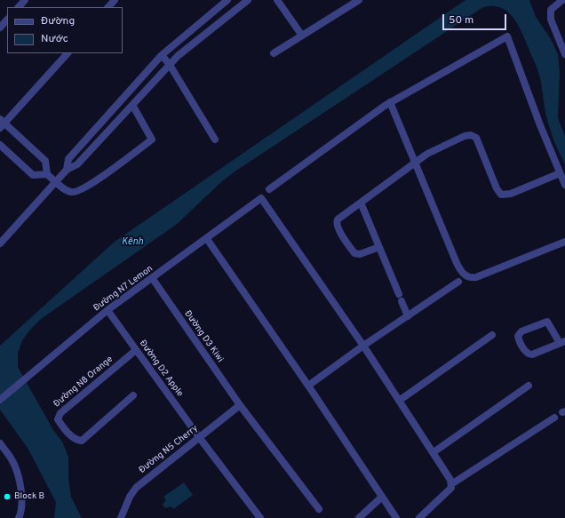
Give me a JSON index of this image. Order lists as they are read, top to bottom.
{
  "streets": {
    "street": [
      "Đường N7 Lemon",
      "Đường D3 Kiwi",
      "Đường D2 Apple",
      "Đường N8 Orange",
      "Đường N5 Cherry"
    ]
  },
  "crossings": [
    ["Đường N7 Lemon", "Đường D3 Kiwi"],
    ["Đường N7 Lemon", "Đường D2 Apple"],
    ["Đường D3 Kiwi", "Đường N5 Cherry"],
    ["Đường D2 Apple", "Đường N8 Orange"],
    ["Đường D2 Apple", "Đường N5 Cherry"]
  ],
  "water": ["Kênh"],
  "places": ["Block B"],
  "legend": ["Đường", "Nước"],
  "scale_bar": "50 m"
}
